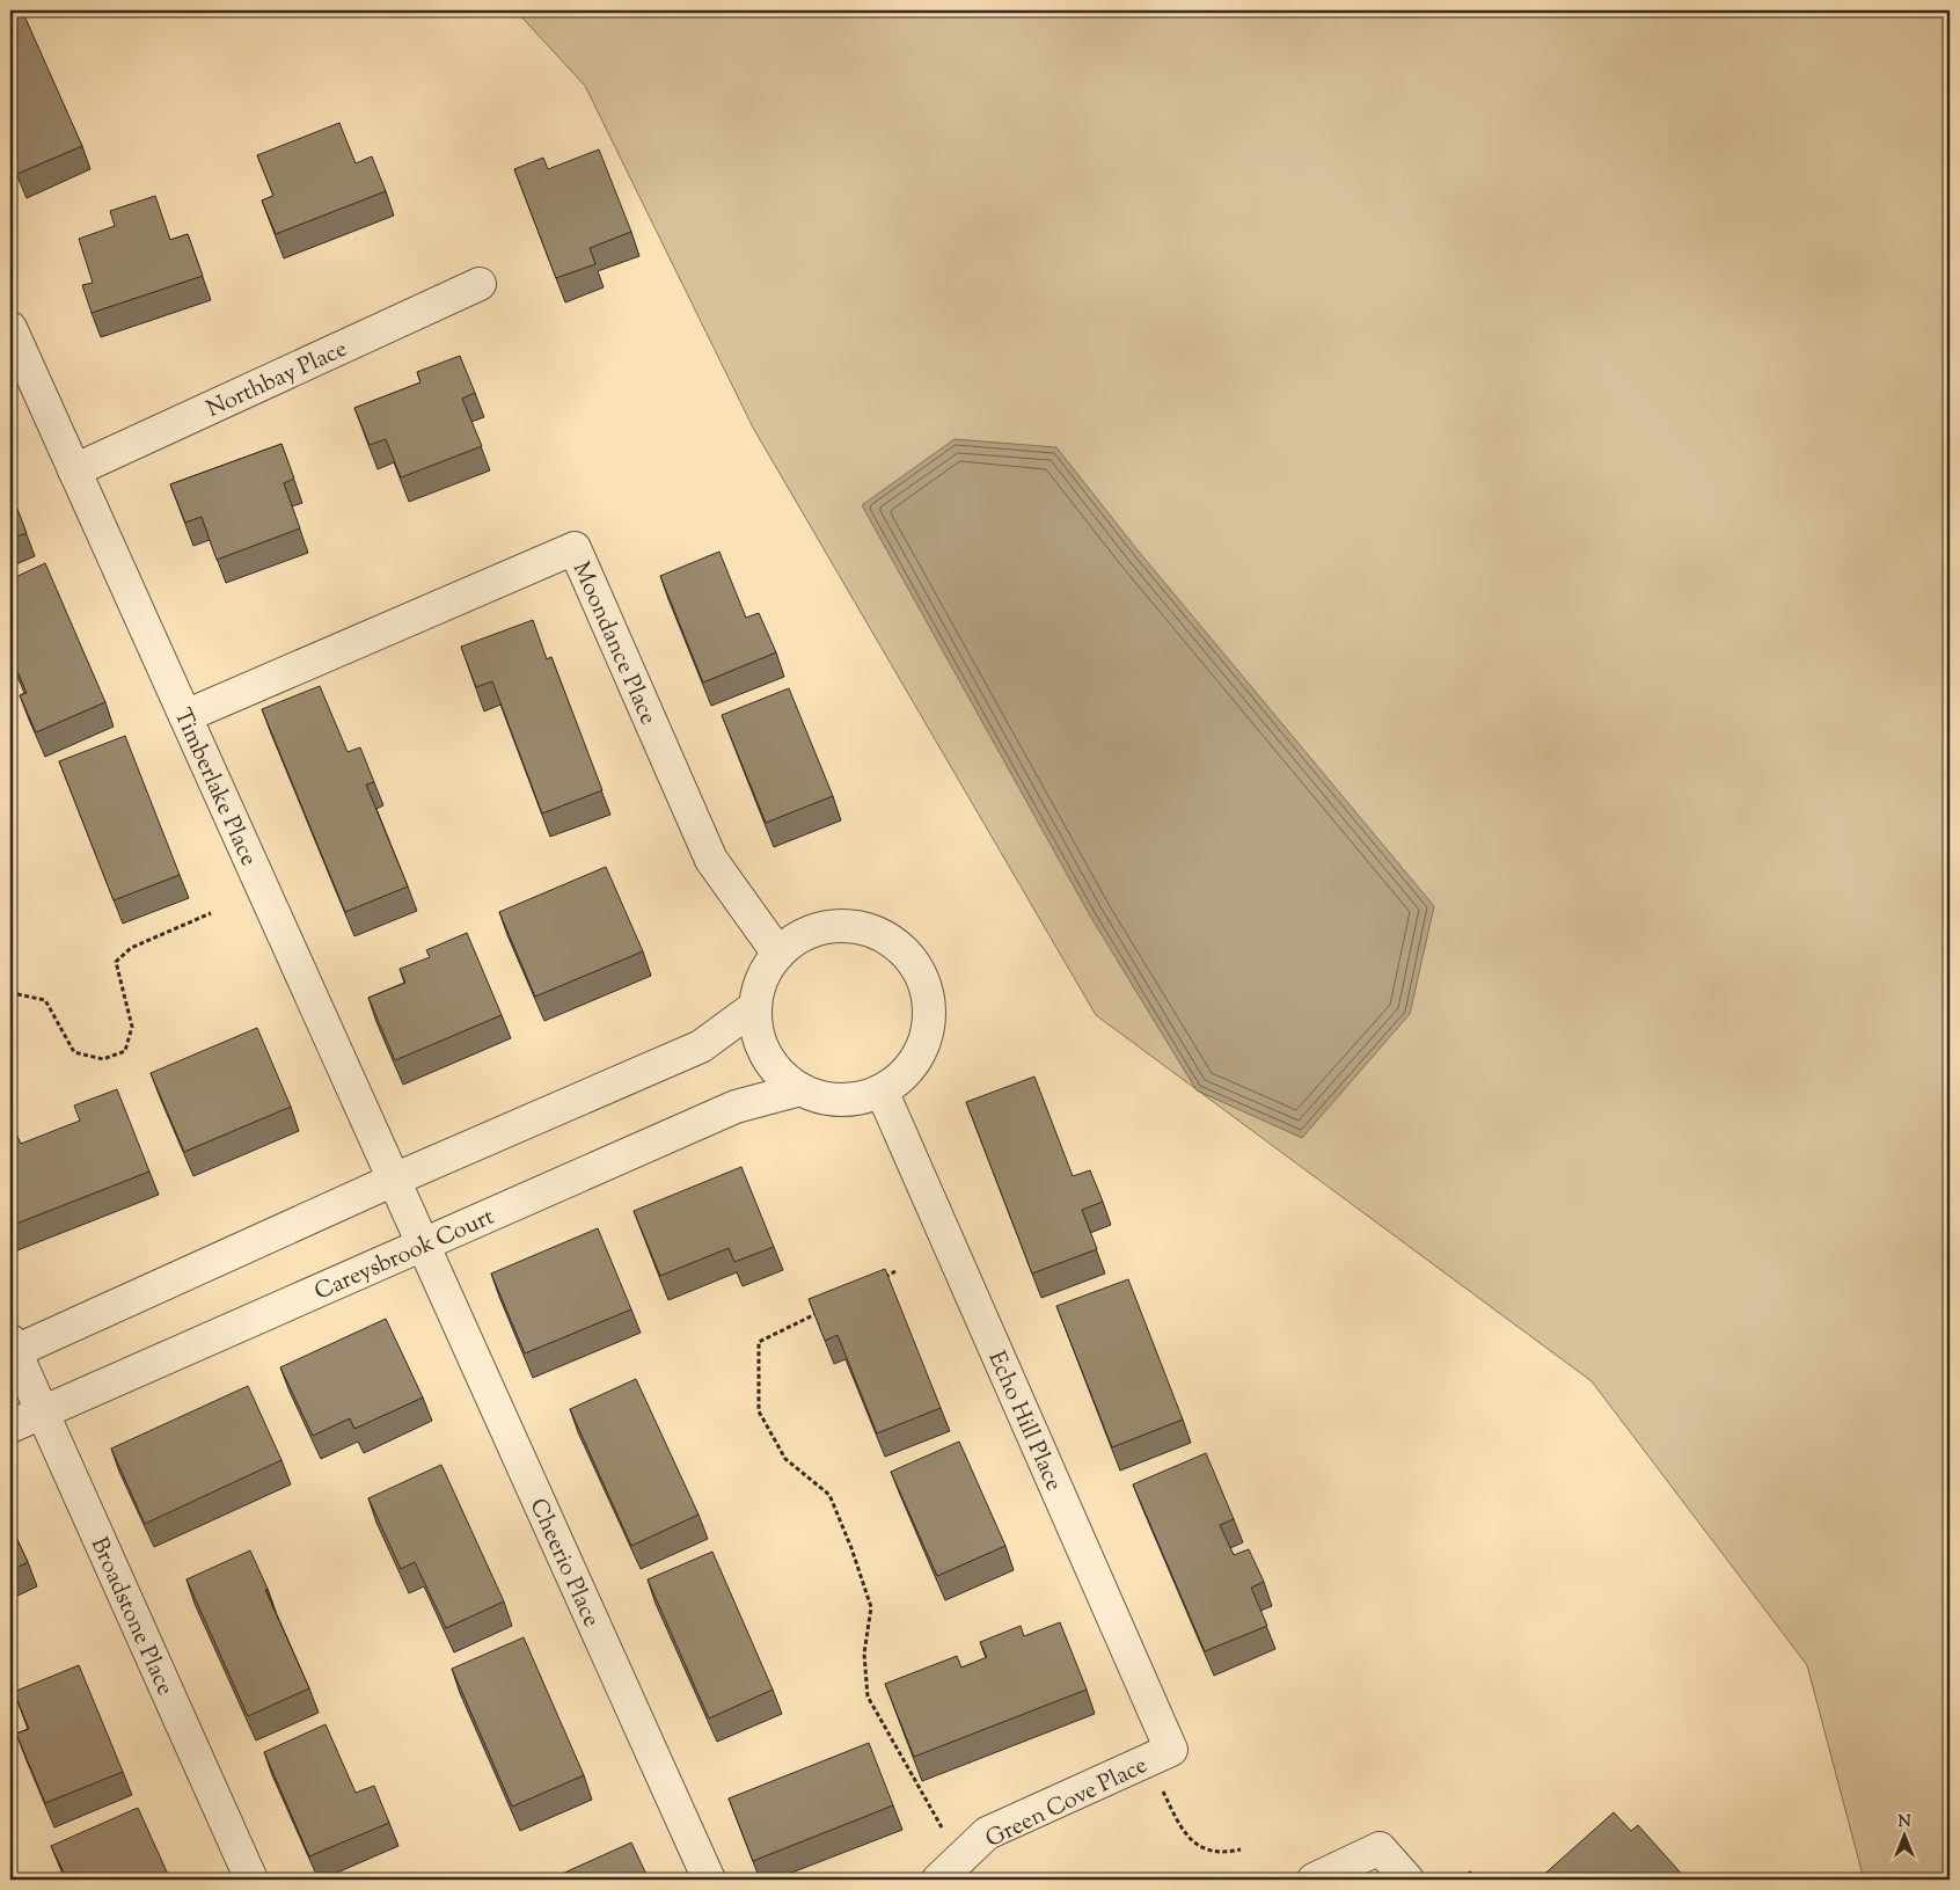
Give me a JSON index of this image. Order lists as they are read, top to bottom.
{
  "streets": {
    "street": [
      "Northbay Place",
      "Moondance Place",
      "Timberlake Place",
      "Careysbrook Court",
      "Echo Hill Place",
      "Cheerio Place",
      "Broadstone Place",
      "Green Cove Place"
    ]
  },
  "crossings": [
    ["Northbay Place", "Timberlake Place"],
    ["Moondance Place", "Timberlake Place"],
    ["Moondance Place", "Careysbrook Court"],
    ["Moondance Place", "Echo Hill Place"],
    ["Timberlake Place", "Careysbrook Court"],
    ["Timberlake Place", "Cheerio Place"],
    ["Careysbrook Court", "Echo Hill Place"],
    ["Careysbrook Court", "Cheerio Place"],
    ["Careysbrook Court", "Broadstone Place"],
    ["Echo Hill Place", "Green Cove Place"]
  ],
  "north": "top"
}
